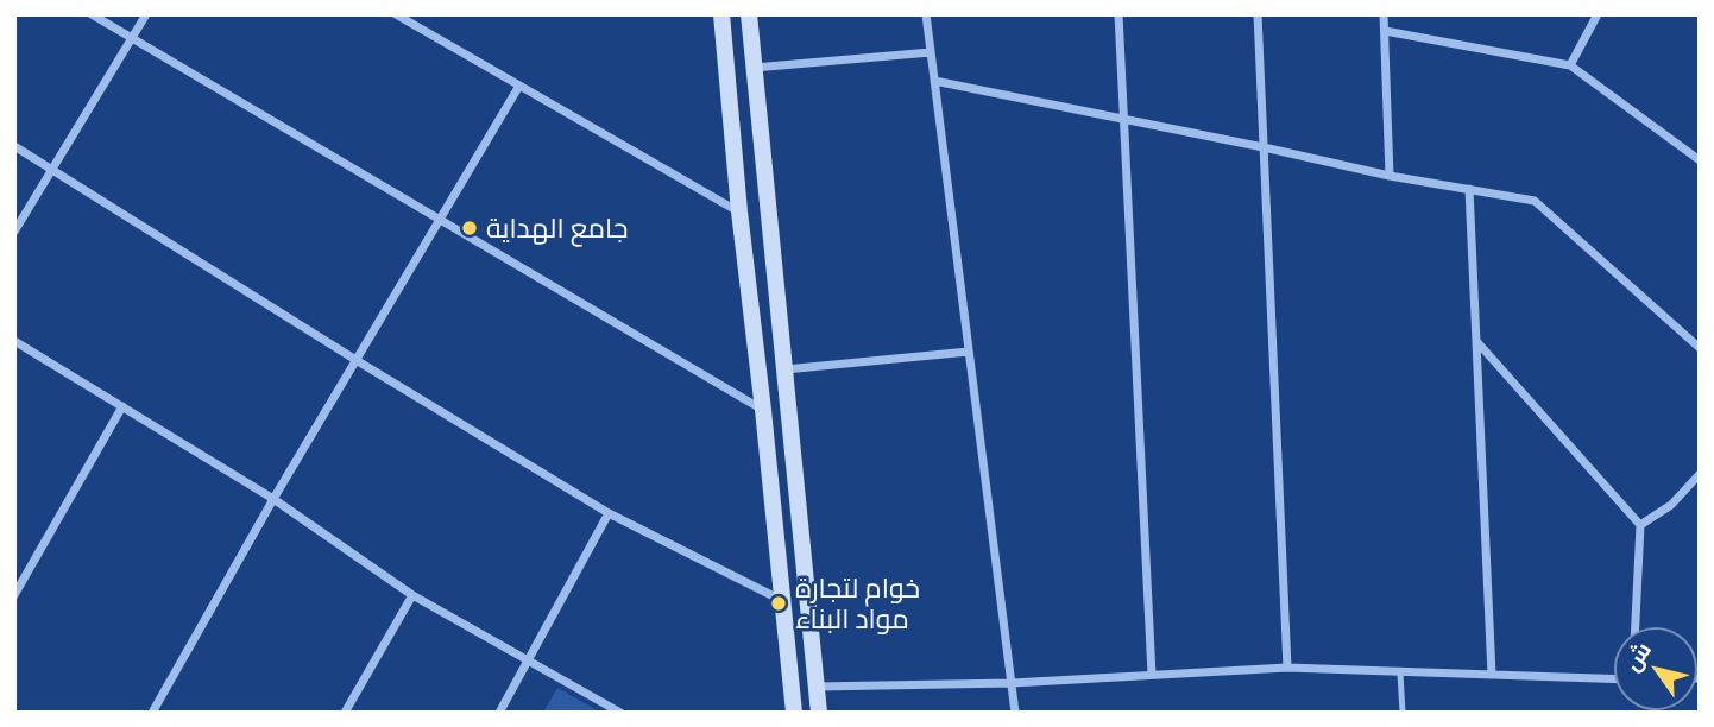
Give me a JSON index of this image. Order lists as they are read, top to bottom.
{
  "places": ["جامع الهداية", "خوام لتجارة مواد البناء"],
  "north": "top left"
}
